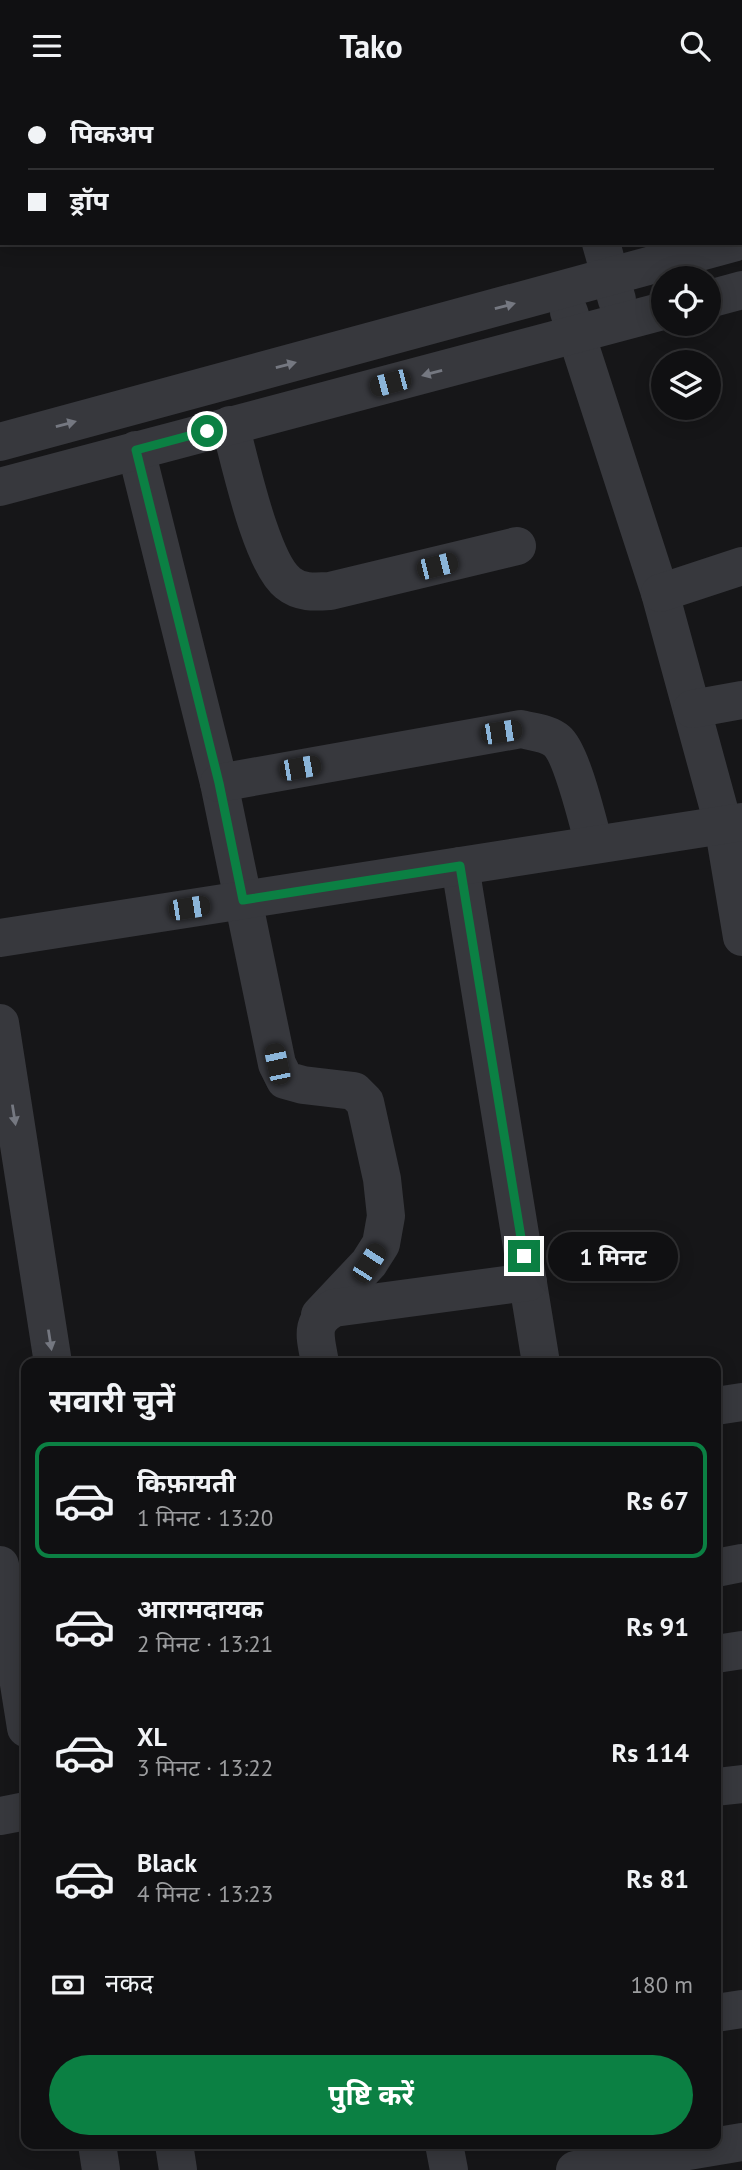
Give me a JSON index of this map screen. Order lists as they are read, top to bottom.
{
  "page": {
    "header": "Tako",
    "banner": ["पिकअप", "ड्रॉप"],
    "bubble": "1 मिनट",
    "heading": "सवारी चुनें",
    "list": [
      {
        "name": "किफ़ायती",
        "note": "1 मिनट · 13:20",
        "value": "Rs 67"
      },
      {
        "name": "आरामदायक",
        "note": "2 मिनट · 13:21",
        "value": "Rs 91"
      },
      {
        "name": "XL",
        "note": "3 मिनट · 13:22",
        "value": "Rs 114"
      },
      {
        "name": "Black",
        "note": "4 मिनट · 13:23",
        "value": "Rs 81"
      }
    ],
    "pay": ["नकद", "180 m"],
    "buttons": "पुष्टि करें"
  }
}
